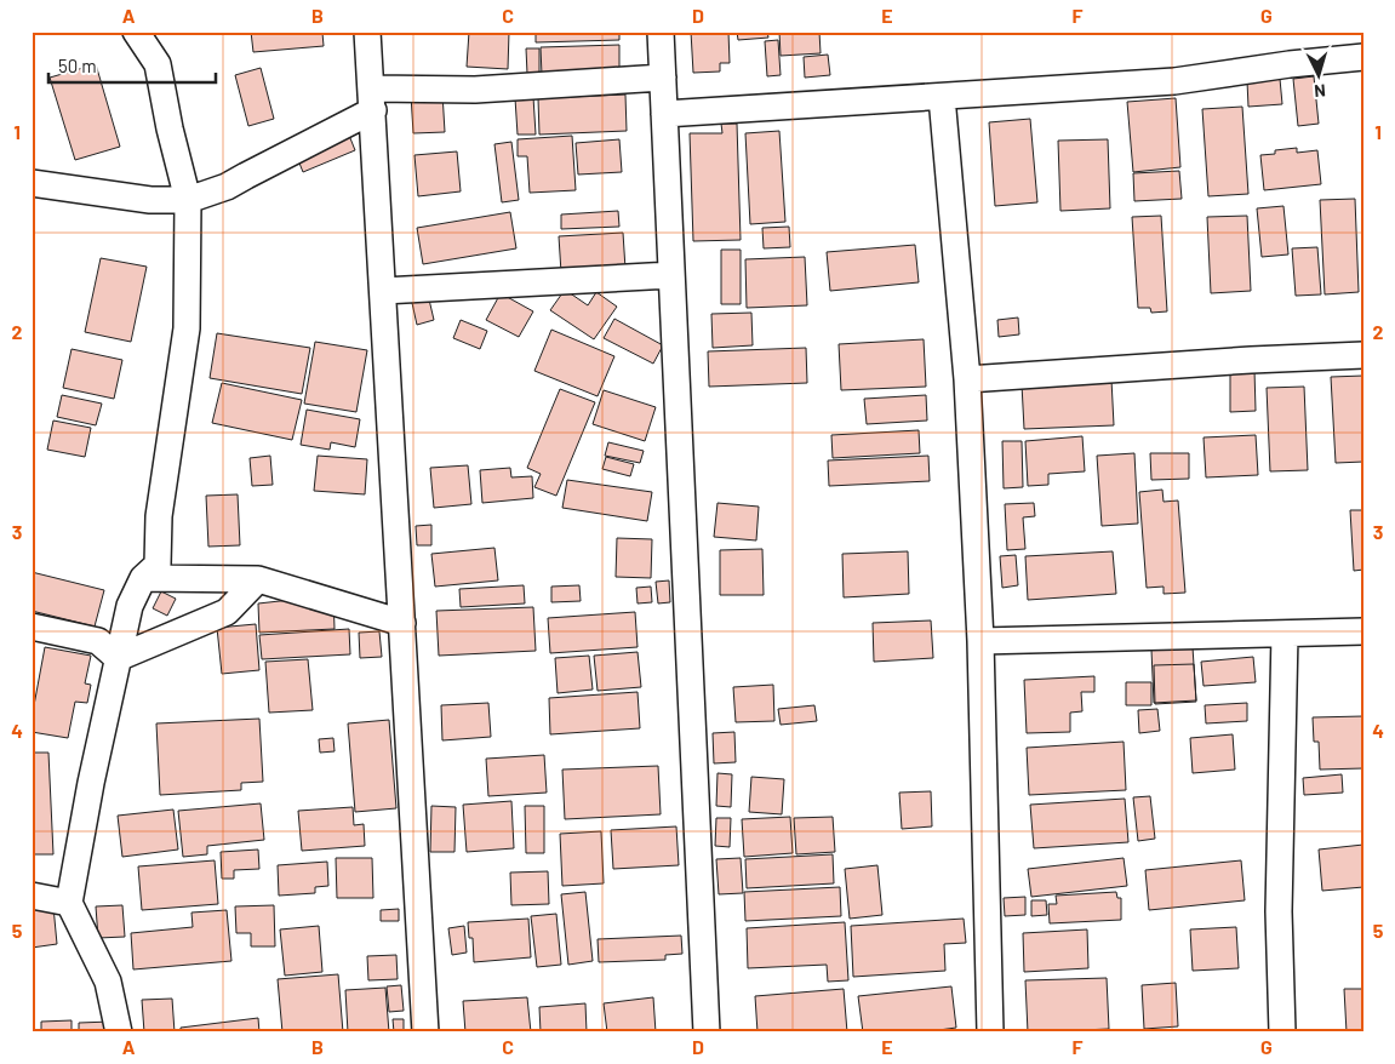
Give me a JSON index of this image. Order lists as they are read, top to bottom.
{
  "scale_bar": "50 m",
  "north": "bottom",
  "grid": {
    "columns": [
      "A",
      "B",
      "C",
      "D",
      "E",
      "F",
      "G"
    ],
    "rows": [
      "1",
      "2",
      "3",
      "4",
      "5"
    ]
  }
}
